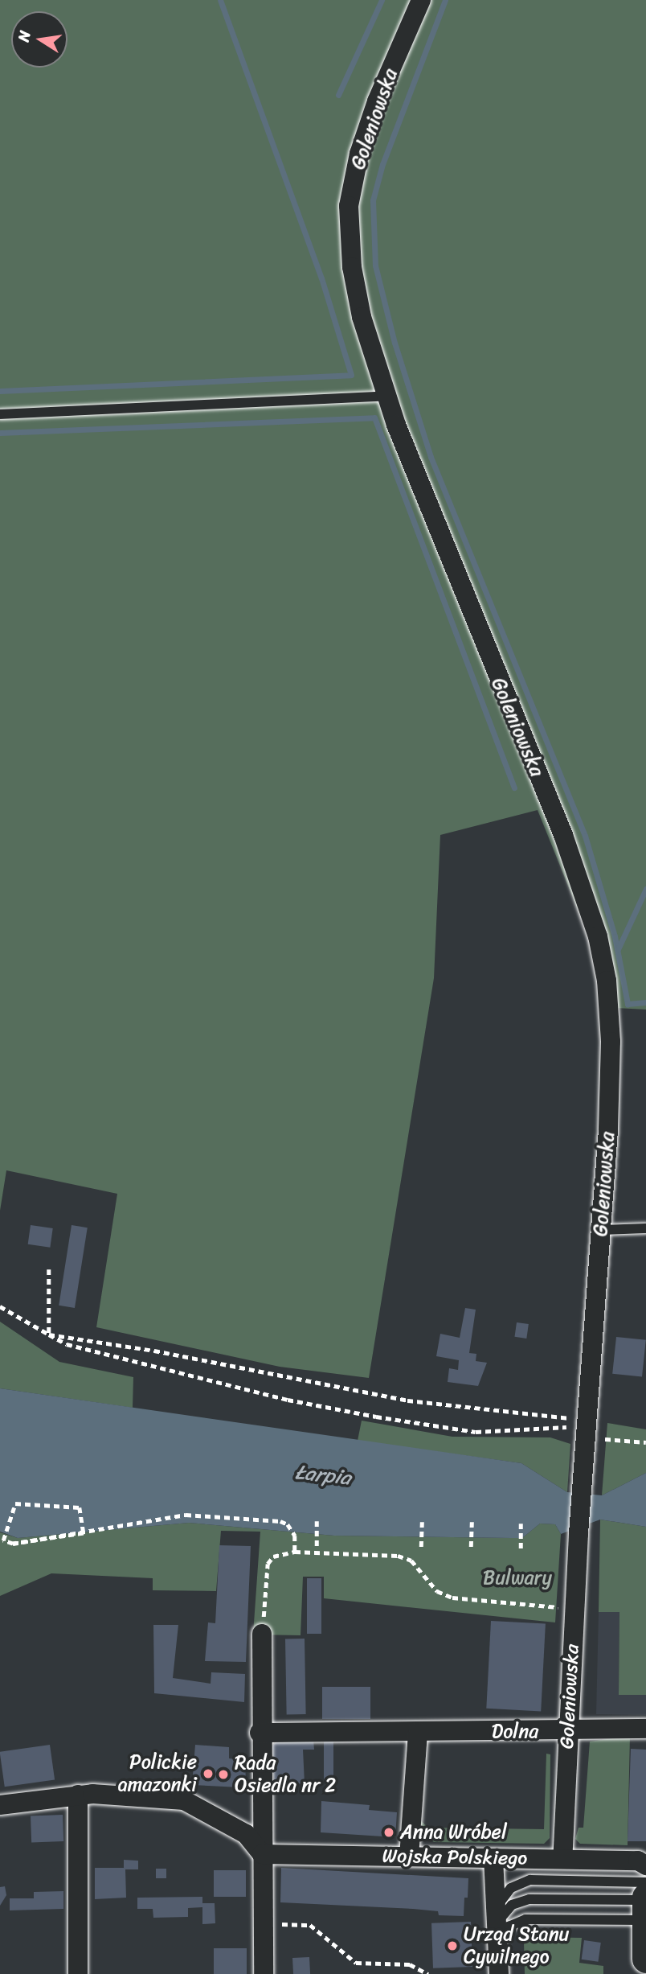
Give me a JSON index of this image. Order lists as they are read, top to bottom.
{
  "streets": {
    "street": ["Goleniowska", "Dolna", "Wojska Polskiego"]
  },
  "crossings": [
    ["Goleniowska", "Dolna"],
    ["Goleniowska", "Wojska Polskiego"]
  ],
  "water": ["Łarpia"],
  "parks": ["Bulwary"],
  "places": [
    "Polickie amazonki",
    "Rada Osiedla nr 2",
    "Anna Wróbel",
    "Urząd Stanu Cywilnego"
  ],
  "north": "left"
}
